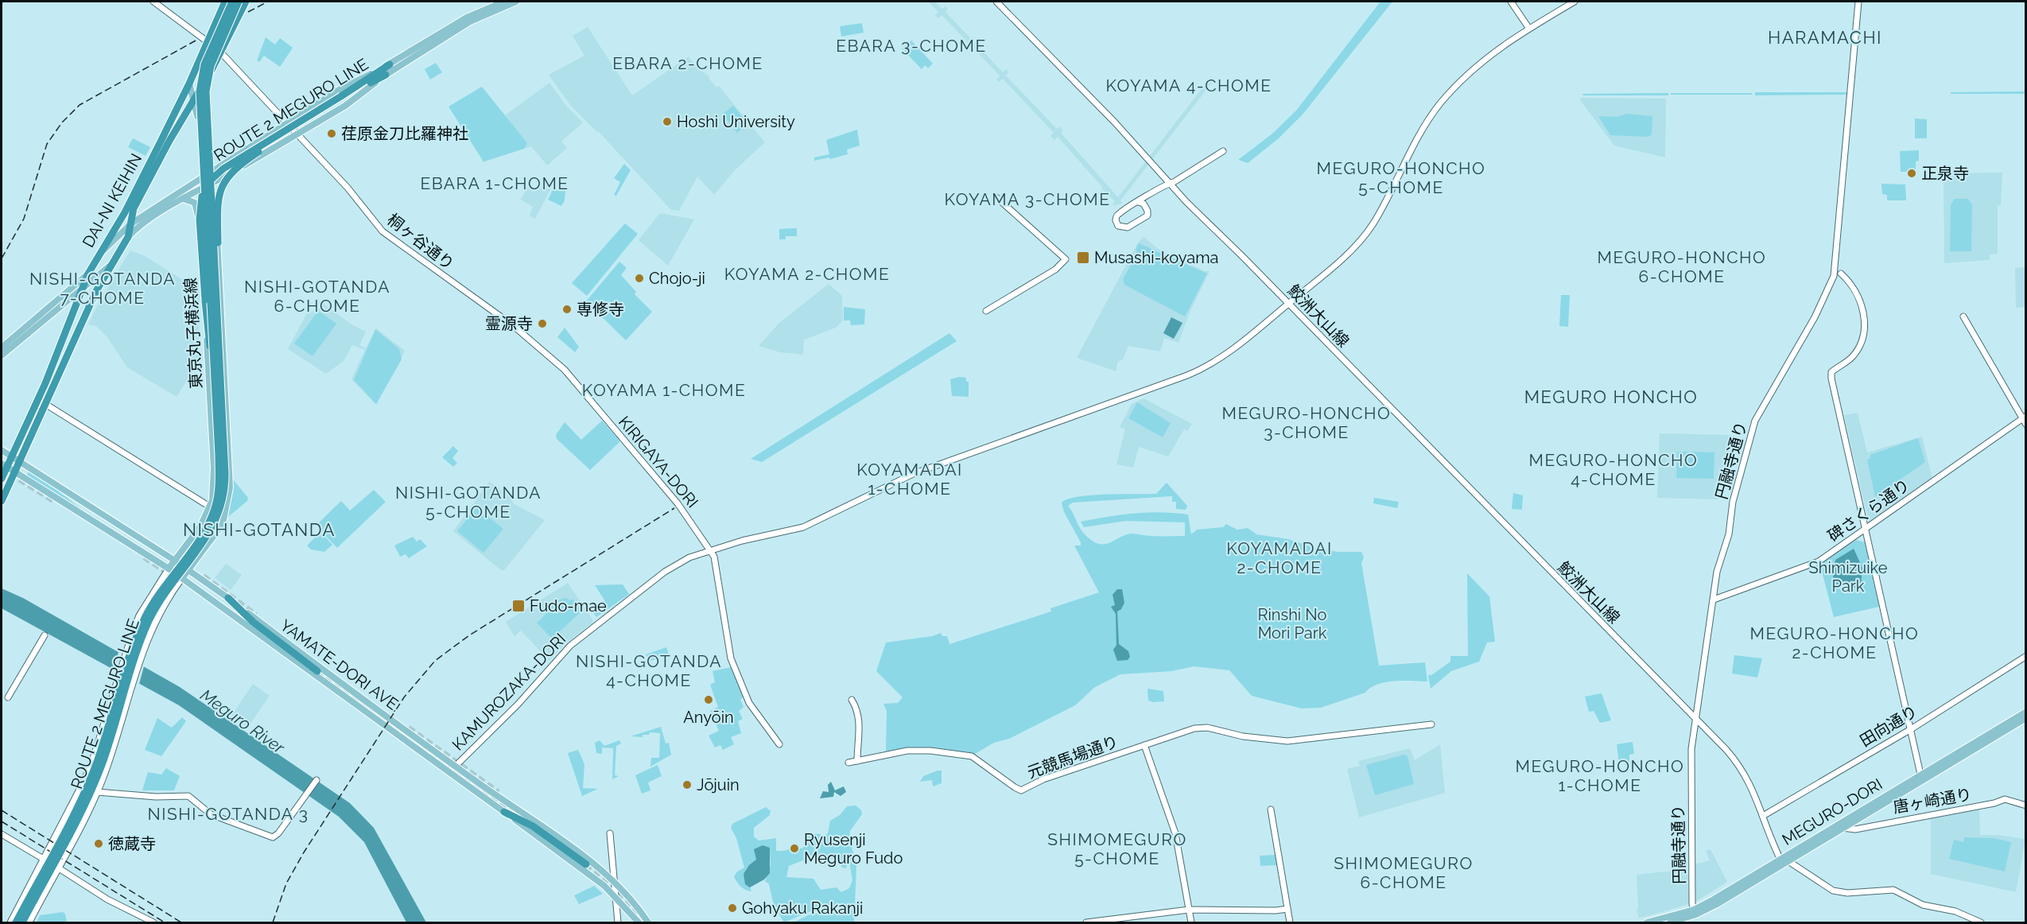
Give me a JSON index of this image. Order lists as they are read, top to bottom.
{
  "streets": {
    "highway": ["ROUTE 2 MEGURO LINE", "DAI-NI KEIHIN"],
    "main road": ["東京丸子横浜線", "YAMATE-DORI AVE.", "MEGURO-DORI"],
    "street": [
      "桐ヶ谷通り",
      "鮫洲大山線",
      "円融寺通り",
      "碑さくら通り",
      "KAMUROZAKA-DORI",
      "田向通り",
      "元競馬場通り",
      "唐ヶ崎通り"
    ]
  },
  "crossings": [
    ["DAI-NI KEIHIN", "桐ヶ谷通り"],
    ["DAI-NI KEIHIN", "東京丸子横浜線"],
    ["DAI-NI KEIHIN", "YAMATE-DORI AVE."],
    ["桐ヶ谷通り", "KAMUROZAKA-DORI"],
    ["鮫洲大山線", "円融寺通り"],
    ["鮫洲大山線", "KAMUROZAKA-DORI"],
    ["鮫洲大山線", "田向通り"],
    ["鮫洲大山線", "MEGURO-DORI"],
    ["東京丸子横浜線", "YAMATE-DORI AVE."],
    ["円融寺通り", "碑さくら通り"],
    ["円融寺通り", "MEGURO-DORI"],
    ["YAMATE-DORI AVE.", "KAMUROZAKA-DORI"],
    ["唐ヶ崎通り", "MEGURO-DORI"]
  ],
  "districts": [
    "HARAMACHI",
    "EBARA 3-CHOME",
    "EBARA 2-CHOME",
    "KOYAMA 4-CHOME",
    "MEGURO-HONCHO 5-CHOME",
    "EBARA 1-CHOME",
    "KOYAMA 3-CHOME",
    "MEGURO-HONCHO 6-CHOME",
    "KOYAMA 2-CHOME",
    "NISHI-GOTANDA 7-CHOME",
    "NISHI-GOTANDA 6-CHOME",
    "KOYAMA 1-CHOME",
    "MEGURO HONCHO",
    "MEGURO-HONCHO 3-CHOME",
    "MEGURO-HONCHO 4-CHOME",
    "KOYAMADAI 1-CHOME",
    "NISHI-GOTANDA 5-CHOME",
    "NISHI-GOTANDA",
    "KOYAMADAI 2-CHOME",
    "MEGURO-HONCHO 2-CHOME",
    "NISHI-GOTANDA 4-CHOME",
    "MEGURO-HONCHO 1-CHOME",
    "NISHI-GOTANDA 3",
    "SHIMOMEGURO 5-CHOME",
    "SHIMOMEGURO 6-CHOME"
  ],
  "water": ["Meguro River"],
  "parks": ["Shimizuike Park", "Rinshi No Mori Park"],
  "places": {
    "other": [
      "Hoshi University",
      "荏原金刀比羅神社",
      "正泉寺",
      "Chojo-ji",
      "専修寺",
      "霊源寺",
      "Anyōin",
      "Jōjuin",
      "徳蔵寺",
      "Ryusenji Meguro Fudo",
      "Gohyaku Rakanji"
    ],
    "transit": ["Musashi-koyama", "Fudo-mae"]
  }
}
